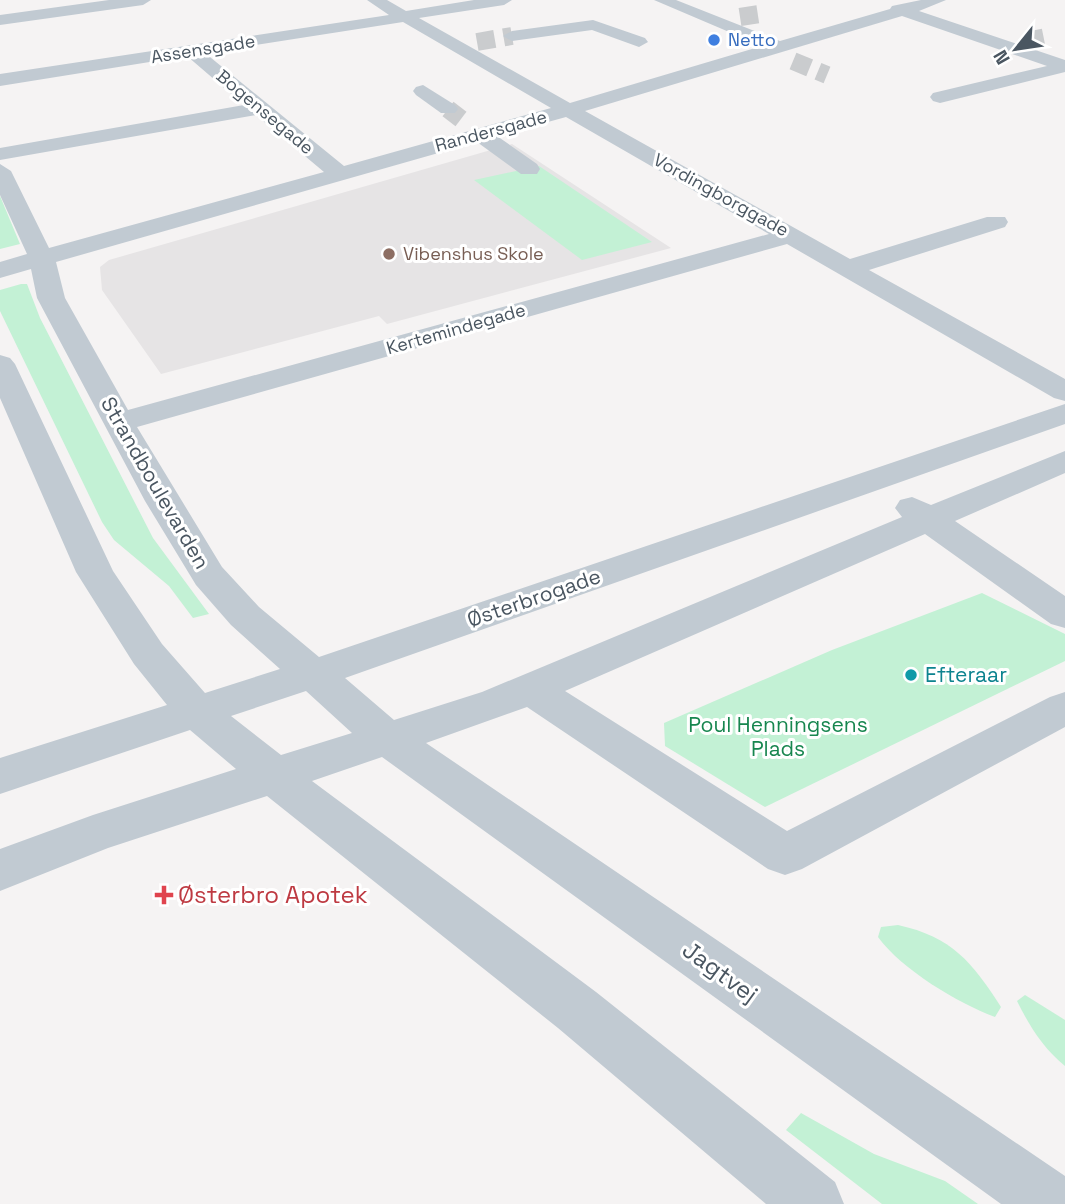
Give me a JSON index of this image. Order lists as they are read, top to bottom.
{
  "streets": {
    "street": [
      "Assensgade",
      "Bogensegade",
      "Randersgade",
      "Vordingborggade",
      "Kertemindegade",
      "Strandboulevarden",
      "Østerbrogade",
      "Jagtvej"
    ]
  },
  "crossings": [
    ["Assensgade", "Bogensegade"],
    ["Assensgade", "Vordingborggade"],
    ["Bogensegade", "Randersgade"],
    ["Randersgade", "Vordingborggade"],
    ["Randersgade", "Strandboulevarden"],
    ["Vordingborggade", "Kertemindegade"],
    ["Kertemindegade", "Strandboulevarden"],
    ["Strandboulevarden", "Østerbrogade"],
    ["Strandboulevarden", "Jagtvej"]
  ],
  "parks": ["Poul Henningsens Plads"],
  "places": {
    "other": ["Netto", "Vibenshus Skole", "Efteraar"],
    "health": ["Østerbro Apotek"]
  },
  "north": "bottom left"
}
